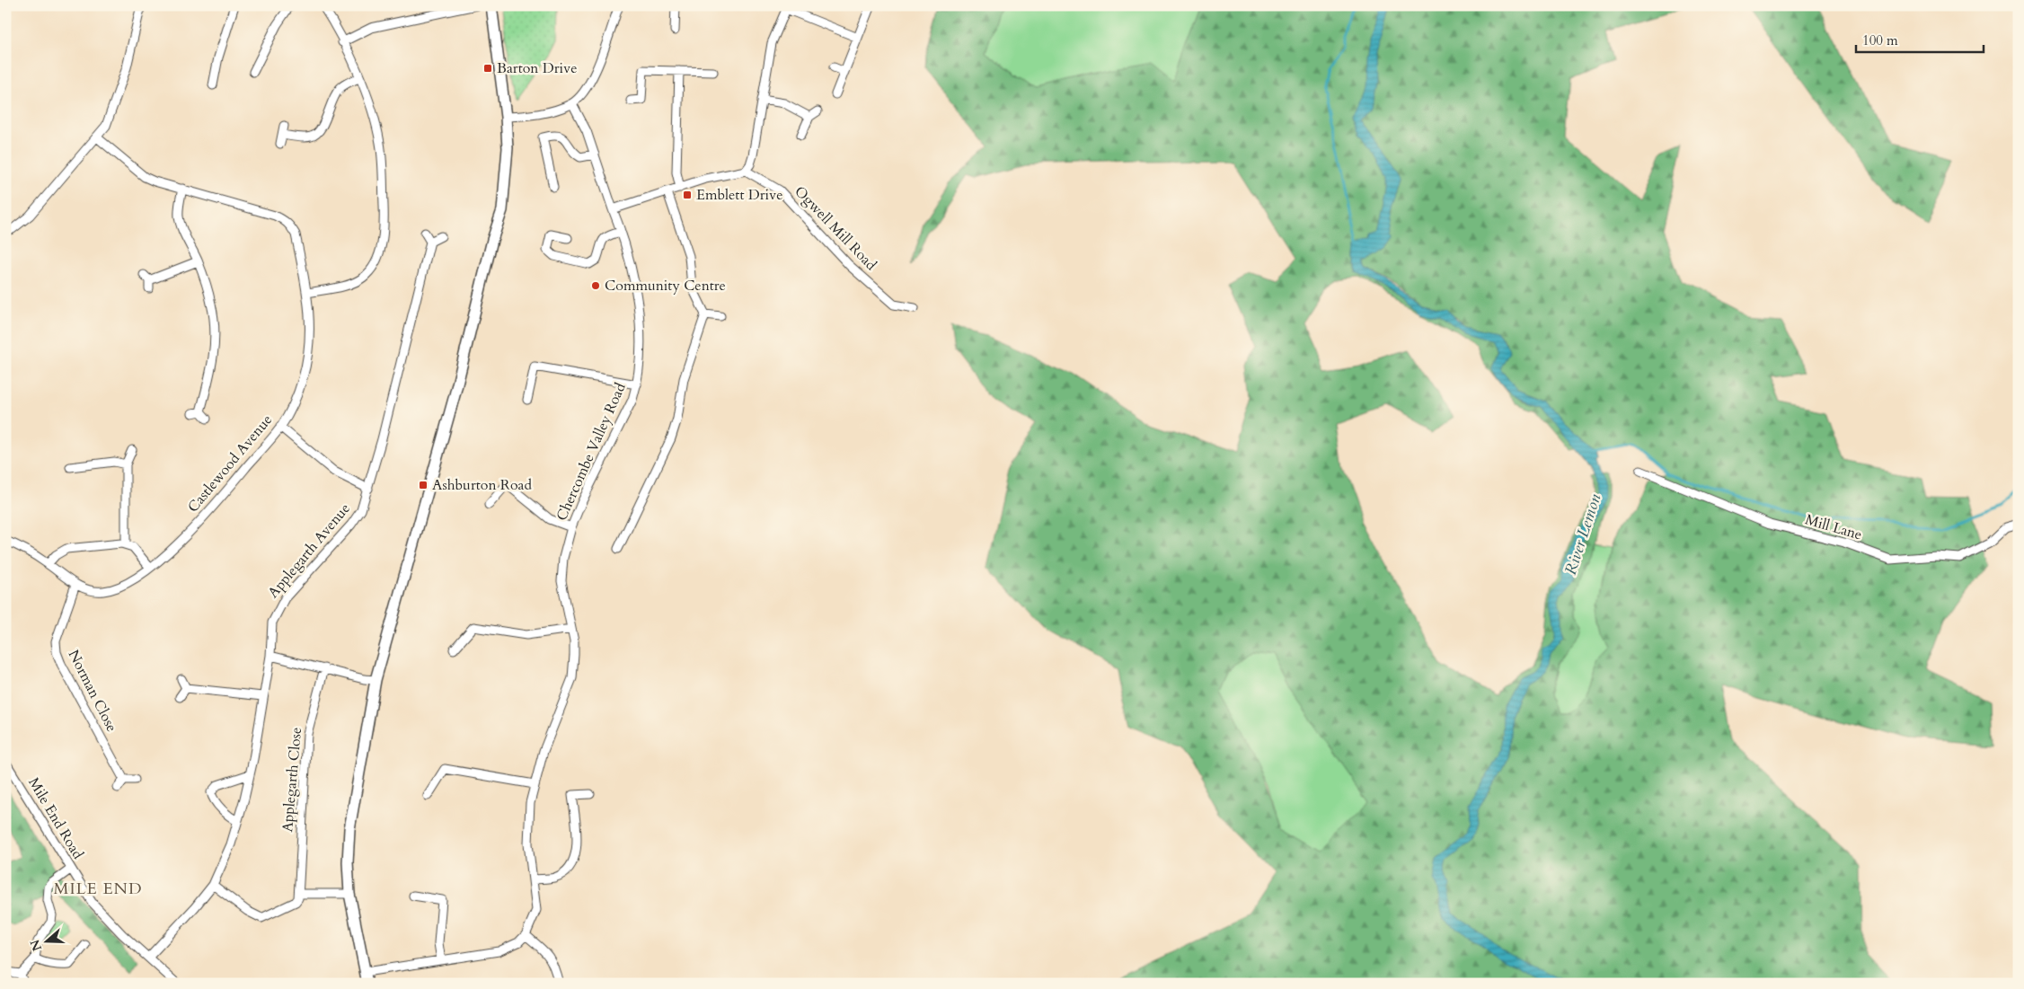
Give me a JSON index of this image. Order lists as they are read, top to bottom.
{
  "streets": {
    "street": [
      "Ogwell Mill Road",
      "Chercombe Valley Road",
      "Castlewood Avenue",
      "Mill Lane",
      "Applegarth Avenue",
      "Norman Close",
      "Applegarth Close",
      "Mile End Road"
    ]
  },
  "crossings": [
    ["Castlewood Avenue", "Norman Close"],
    ["Applegarth Avenue", "Mile End Road"]
  ],
  "districts": ["MILE END"],
  "water": ["River Lemon"],
  "places": {
    "transit": ["Barton Drive", "Emblett Drive", "Ashburton Road"],
    "other": ["Community Centre"]
  },
  "scale_bar": "100 m",
  "north": "left"
}
